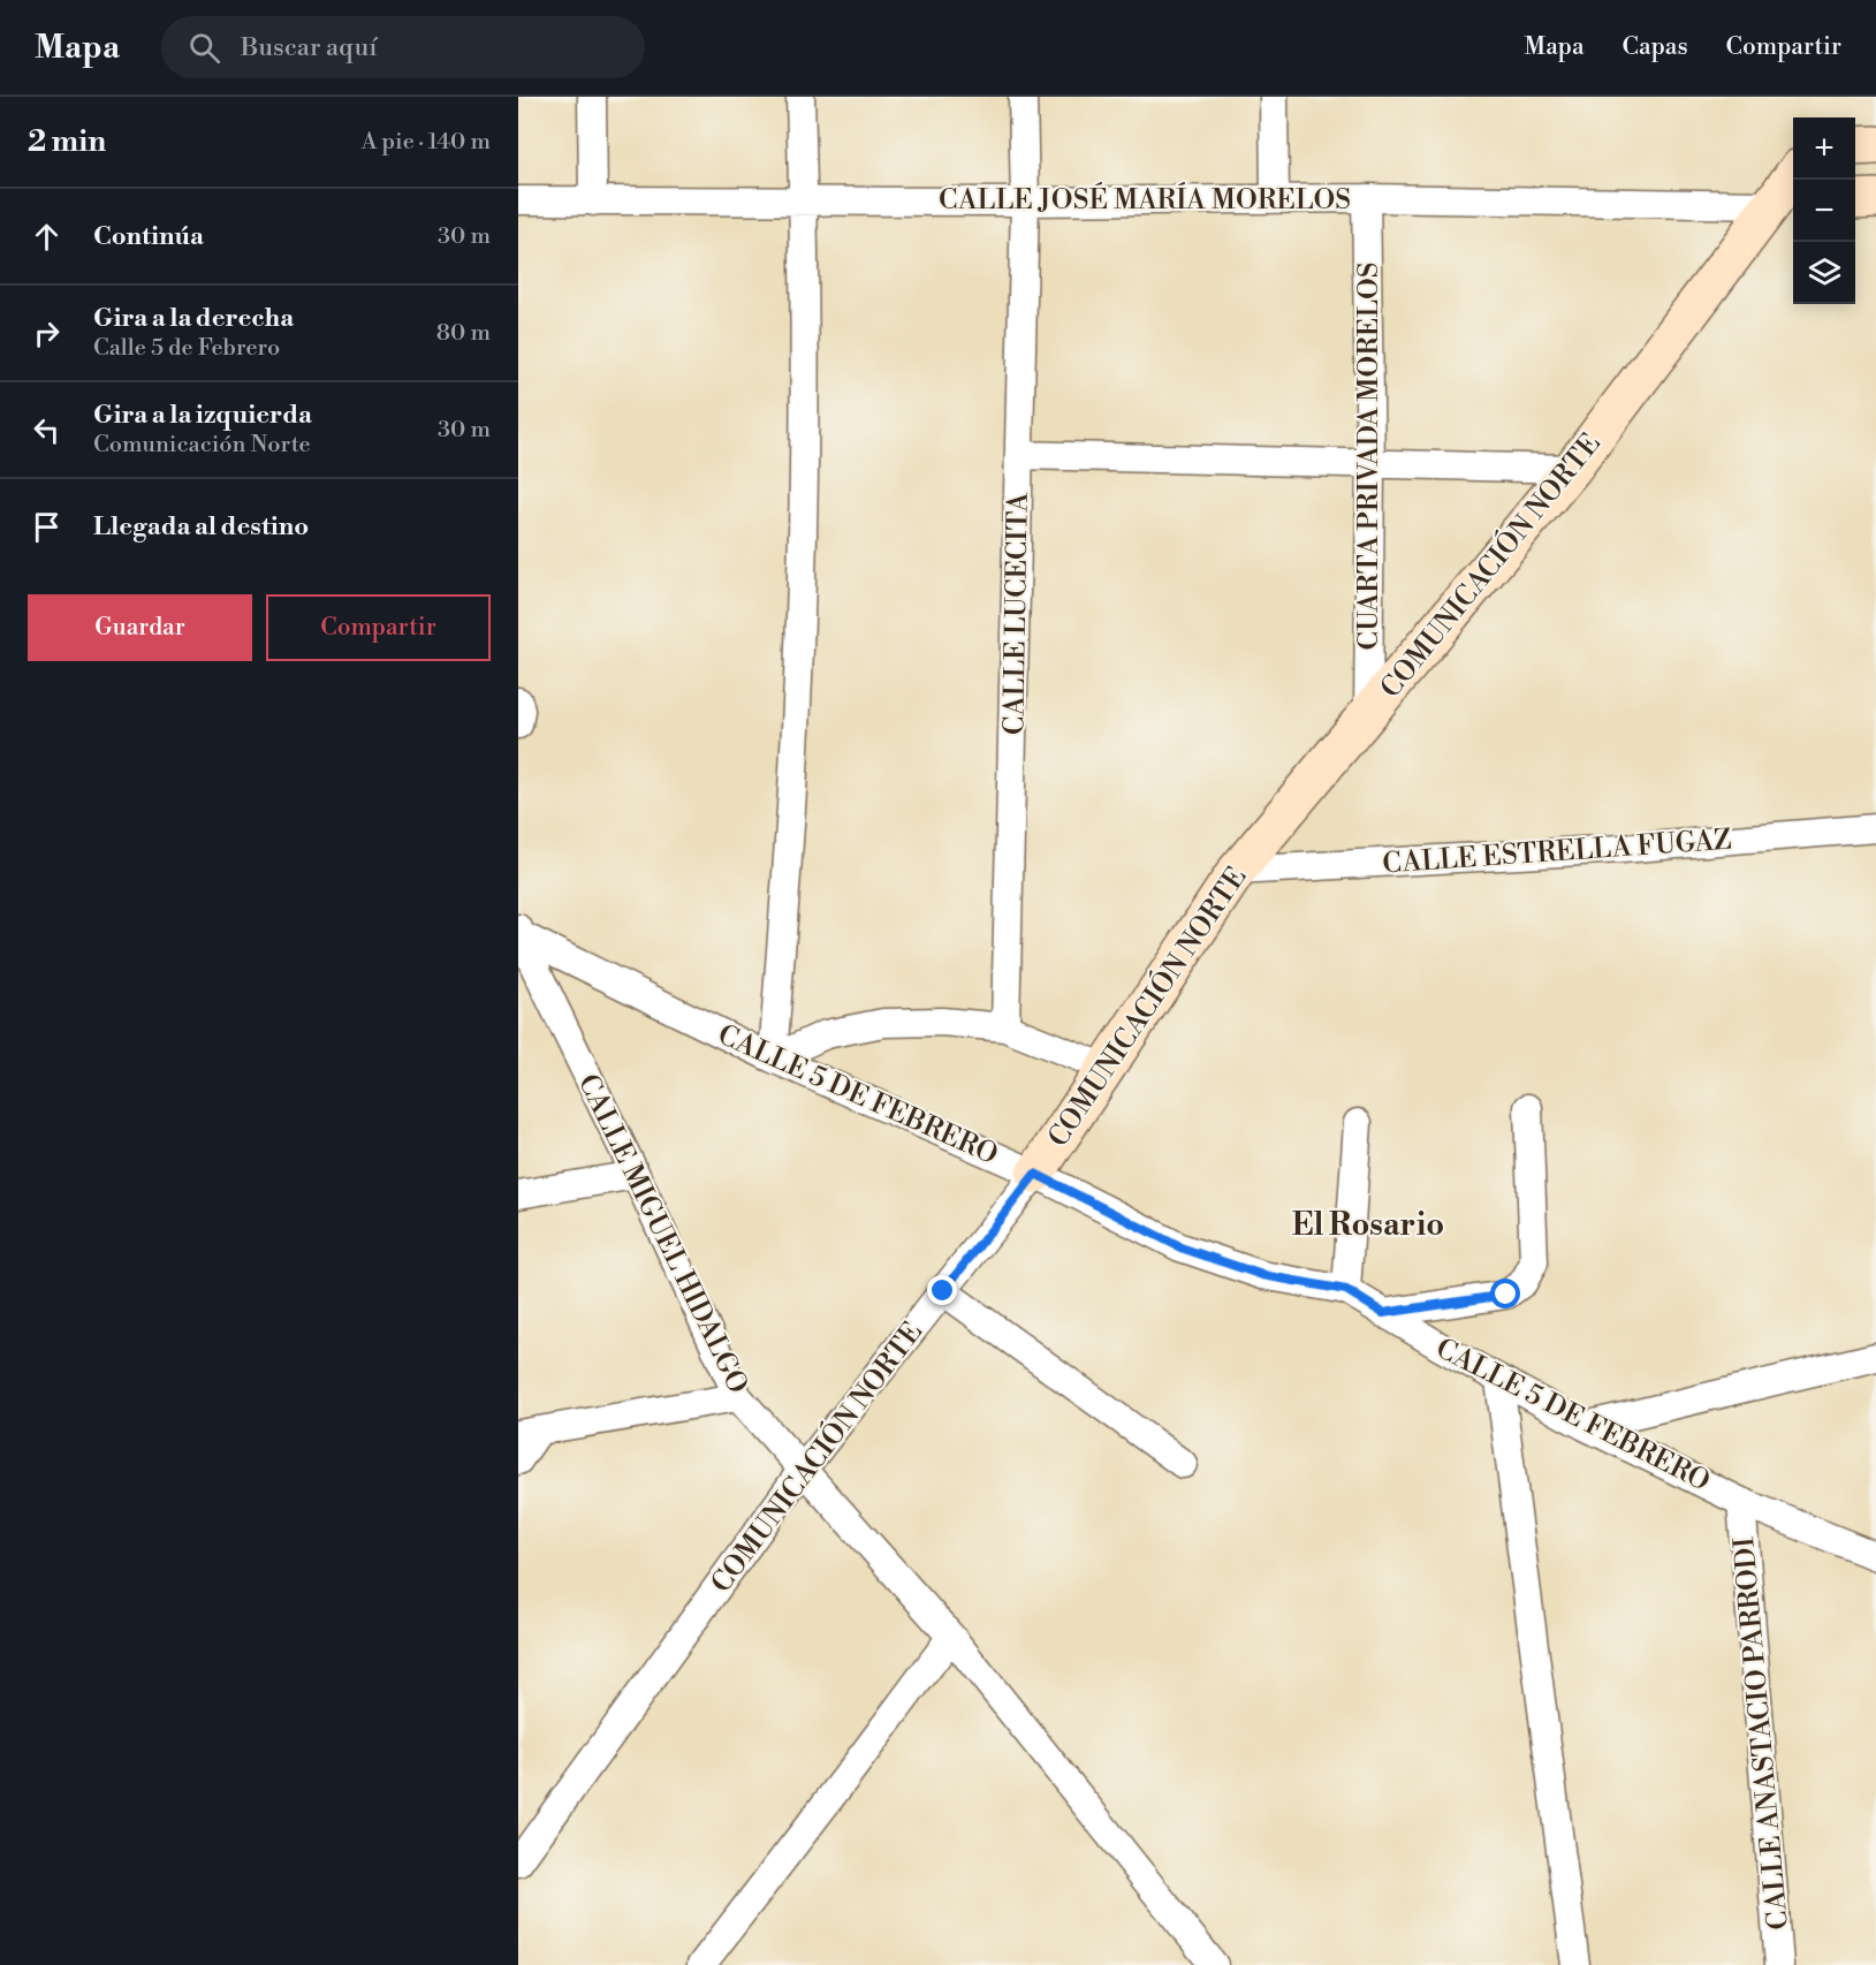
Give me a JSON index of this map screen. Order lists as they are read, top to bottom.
{
  "streets": {
    "street": [
      "CALLE JOSÉ MARÍA MORELOS",
      "CUARTA PRIVADA MORELOS",
      "COMUNICACIÓN NORTE",
      "CALLE LUCECITA",
      "CALLE ESTRELLA FUGAZ",
      "CALLE 5 DE FEBRERO",
      "CALLE MIGUEL HIDALGO",
      "CALLE ANASTACIO PARRODI"
    ]
  },
  "crossings": [
    ["CALLE JOSÉ MARÍA MORELOS", "CUARTA PRIVADA MORELOS"],
    ["CALLE JOSÉ MARÍA MORELOS", "COMUNICACIÓN NORTE"],
    ["CALLE JOSÉ MARÍA MORELOS", "CALLE LUCECITA"],
    ["CUARTA PRIVADA MORELOS", "COMUNICACIÓN NORTE"],
    ["COMUNICACIÓN NORTE", "CALLE ESTRELLA FUGAZ"],
    ["COMUNICACIÓN NORTE", "CALLE 5 DE FEBRERO"],
    ["COMUNICACIÓN NORTE", "CALLE MIGUEL HIDALGO"],
    ["CALLE 5 DE FEBRERO", "CALLE MIGUEL HIDALGO"],
    ["CALLE 5 DE FEBRERO", "CALLE ANASTACIO PARRODI"]
  ],
  "districts": ["El Rosario"],
  "page": {
    "header": "Mapa",
    "search": "Buscar aquí",
    "nav": ["Mapa", "Capas", "Compartir"],
    "heading": ["2 min", "A pie · 140 m"],
    "map_buttons": ["+", "−"],
    "list": [
      ["Continúa", "30 m"],
      ["Gira a la derecha", "Calle 5 de Febrero", "80 m"],
      ["Gira a la izquierda", "Comunicación Norte", "30 m"],
      "Llegada al destino"
    ],
    "buttons": ["Guardar", "Compartir"]
  }
}
